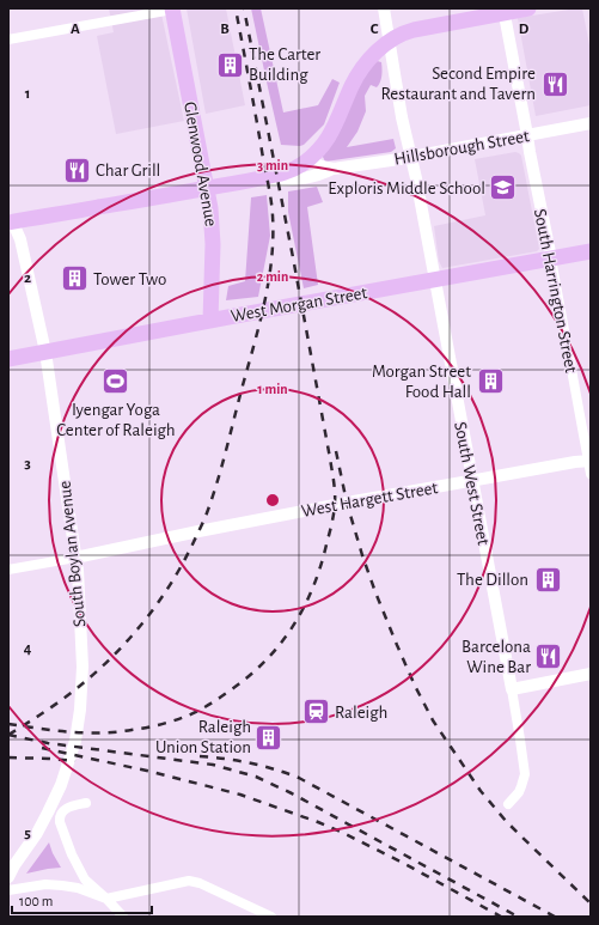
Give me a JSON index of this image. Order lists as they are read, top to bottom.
{
  "streets": {
    "main road": ["Hillsborough Street", "Glenwood Avenue", "West Morgan Street"],
    "street": [
      "South Harrington Street",
      "South West Street",
      "West Hargett Street",
      "South Boylan Avenue"
    ]
  },
  "crossings": [
    ["Hillsborough Street", "Glenwood Avenue"],
    ["Hillsborough Street", "South Harrington Street"],
    ["Hillsborough Street", "South West Street"],
    ["Hillsborough Street", "South Boylan Avenue"],
    ["Glenwood Avenue", "West Morgan Street"],
    ["South Harrington Street", "West Morgan Street"],
    ["South Harrington Street", "West Hargett Street"],
    ["West Morgan Street", "South West Street"],
    ["West Morgan Street", "South Boylan Avenue"],
    ["South West Street", "West Hargett Street"],
    ["West Hargett Street", "South Boylan Avenue"]
  ],
  "places": {
    "building": [
      "The Carter Building",
      "Tower Two",
      "Morgan Street Food Hall",
      "The Dillon",
      "Raleigh Union Station"
    ],
    "restaurant": ["Second Empire Restaurant and Tavern", "Char Grill", "Barcelona Wine Bar"],
    "school or university": ["Exploris Middle School"],
    "sports": ["Iyengar Yoga Center of Raleigh"],
    "station": ["Raleigh"]
  },
  "scale_bar": "100 m",
  "grid": {
    "columns": [
      "A",
      "B",
      "C",
      "D"
    ],
    "rows": [
      "1",
      "2",
      "3",
      "4",
      "5"
    ]
  },
  "rings": ["3 min", "2 min", "1 min"]
}
